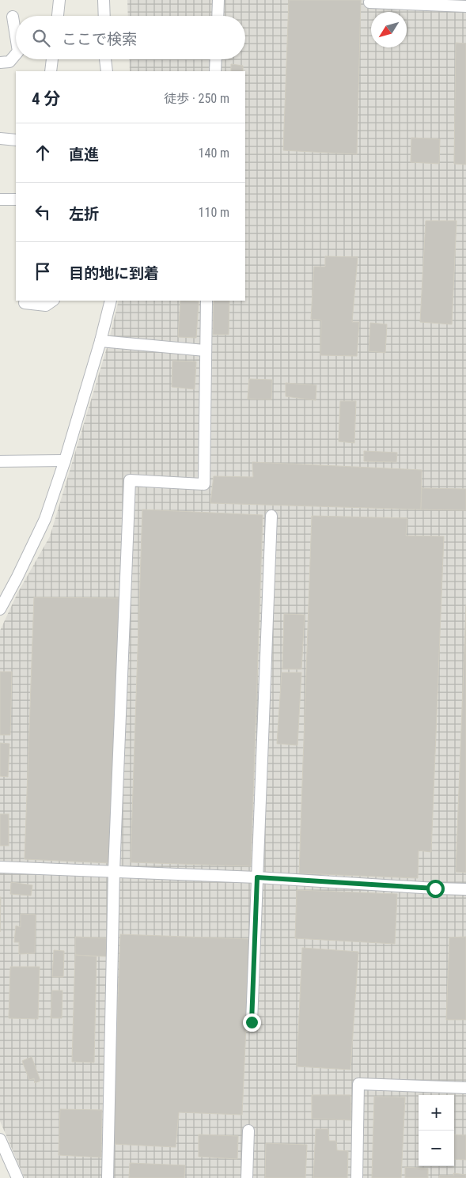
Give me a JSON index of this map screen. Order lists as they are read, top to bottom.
{
  "north": "bottom left",
  "page": {
    "search": "ここで検索",
    "heading": ["4 分", "徒歩 · 250 m"],
    "list": [
      ["直進", "140 m"],
      ["左折", "110 m"],
      "目的地に到着"
    ],
    "map_buttons": ["+", "−"]
  }
}
